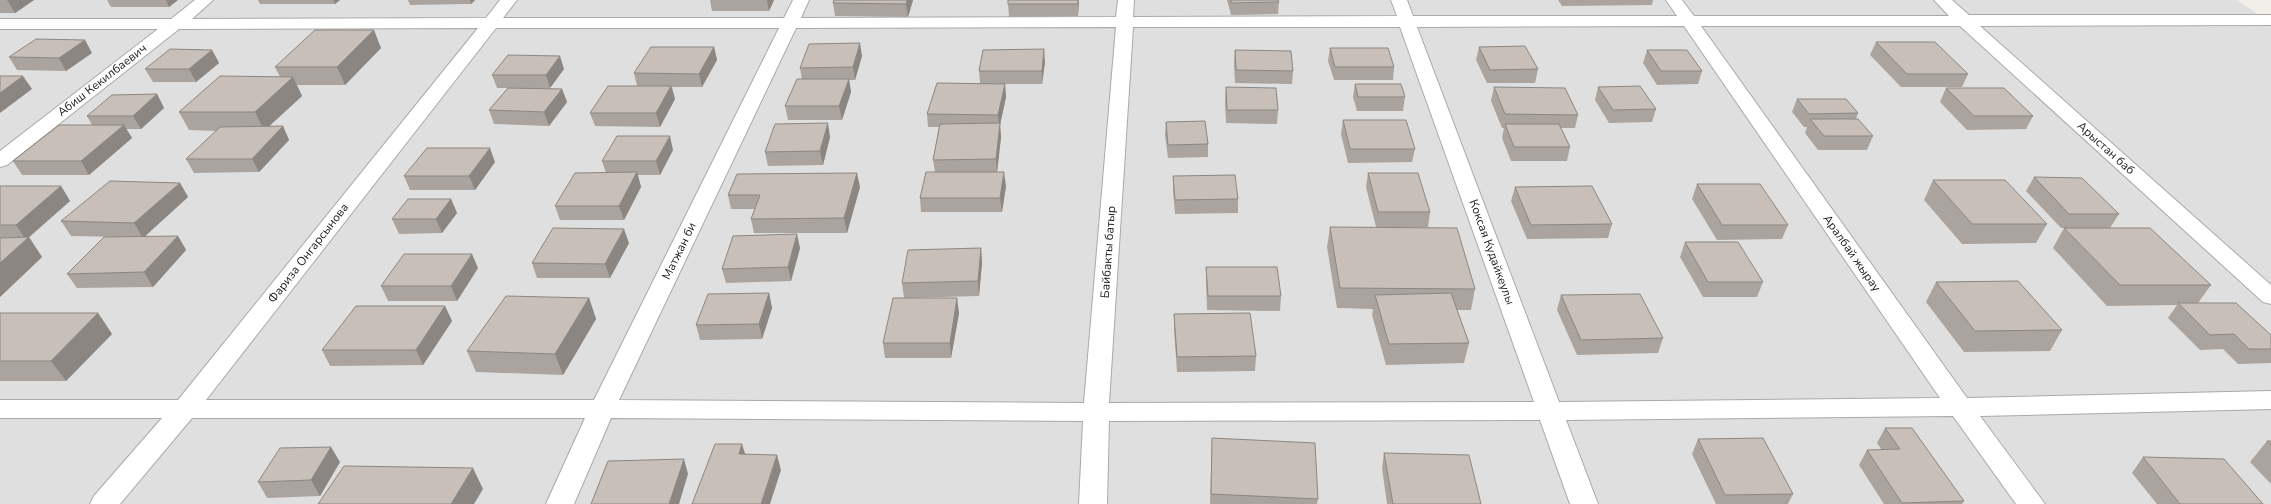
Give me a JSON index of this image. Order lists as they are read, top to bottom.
{
  "streets": {
    "street": [
      "Абиш Кекилбаевич",
      "Арыстан баб",
      "Матжан би",
      "Байбакты батыр",
      "Коксая Кудайкеулы",
      "Фариза Онгарсынова",
      "Аралбай жырау"
    ]
  }
}
